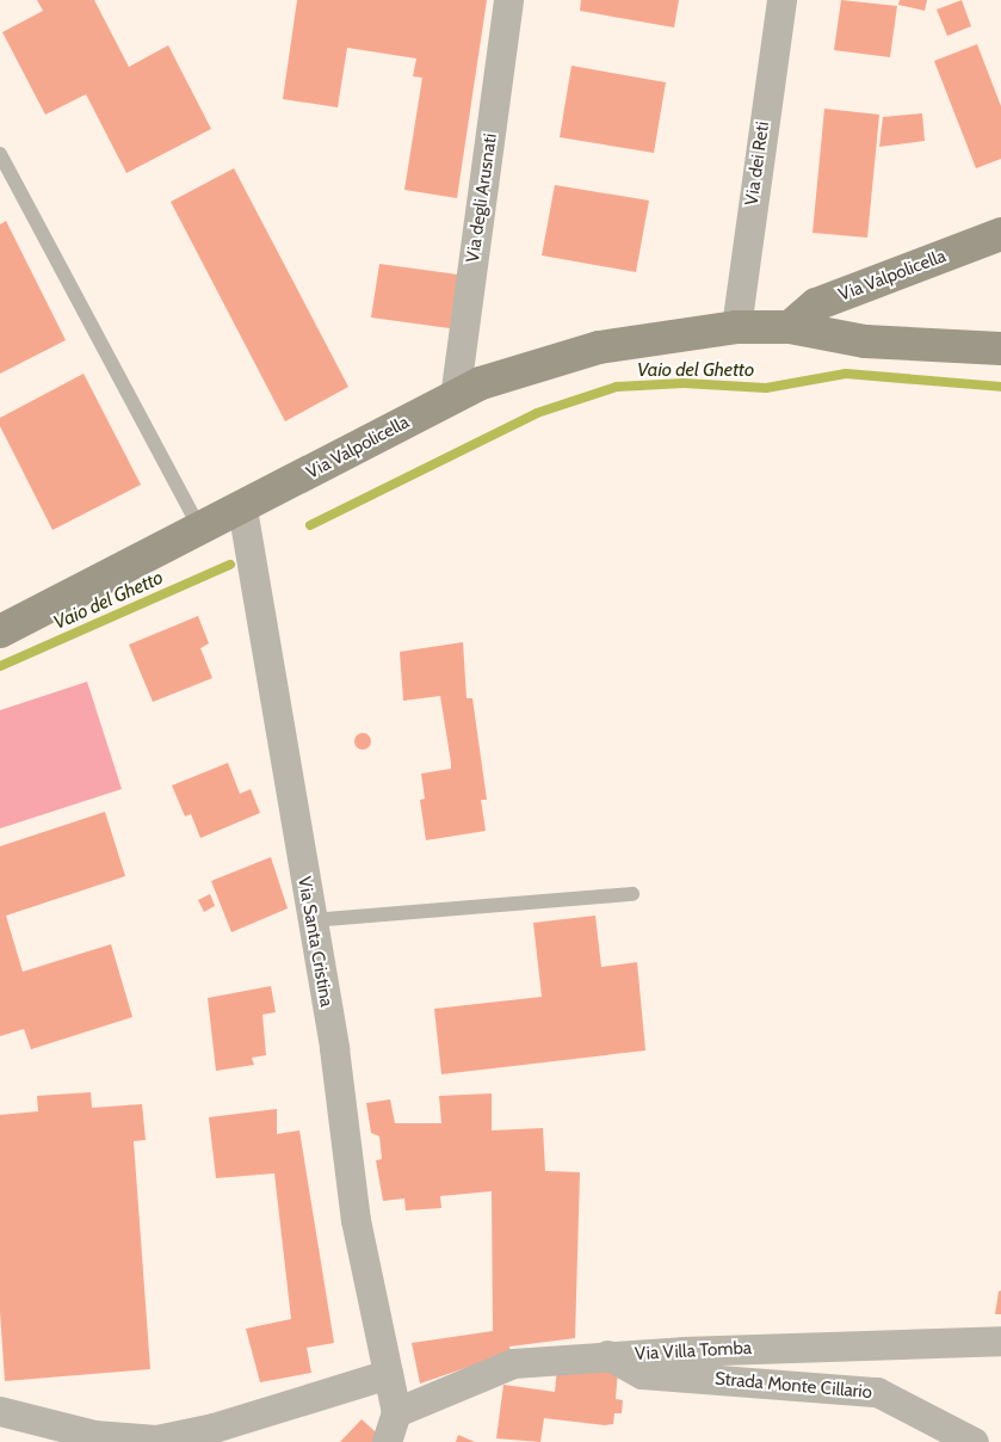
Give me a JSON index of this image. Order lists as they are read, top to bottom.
{
  "streets": {
    "main road": ["Via Valpolicella"],
    "street": [
      "Via dei Reti",
      "Via degli Arusnati",
      "Via Santa Cristina",
      "Via Villa Tomba",
      "Strada Monte Cillario"
    ]
  },
  "crossings": [
    ["Via dei Reti", "Via Valpolicella"],
    ["Via degli Arusnati", "Via Valpolicella"],
    ["Via Valpolicella", "Via Santa Cristina"],
    ["Via Santa Cristina", "Via Villa Tomba"],
    ["Via Villa Tomba", "Strada Monte Cillario"]
  ],
  "water": ["Vaio del Ghetto"]
}
